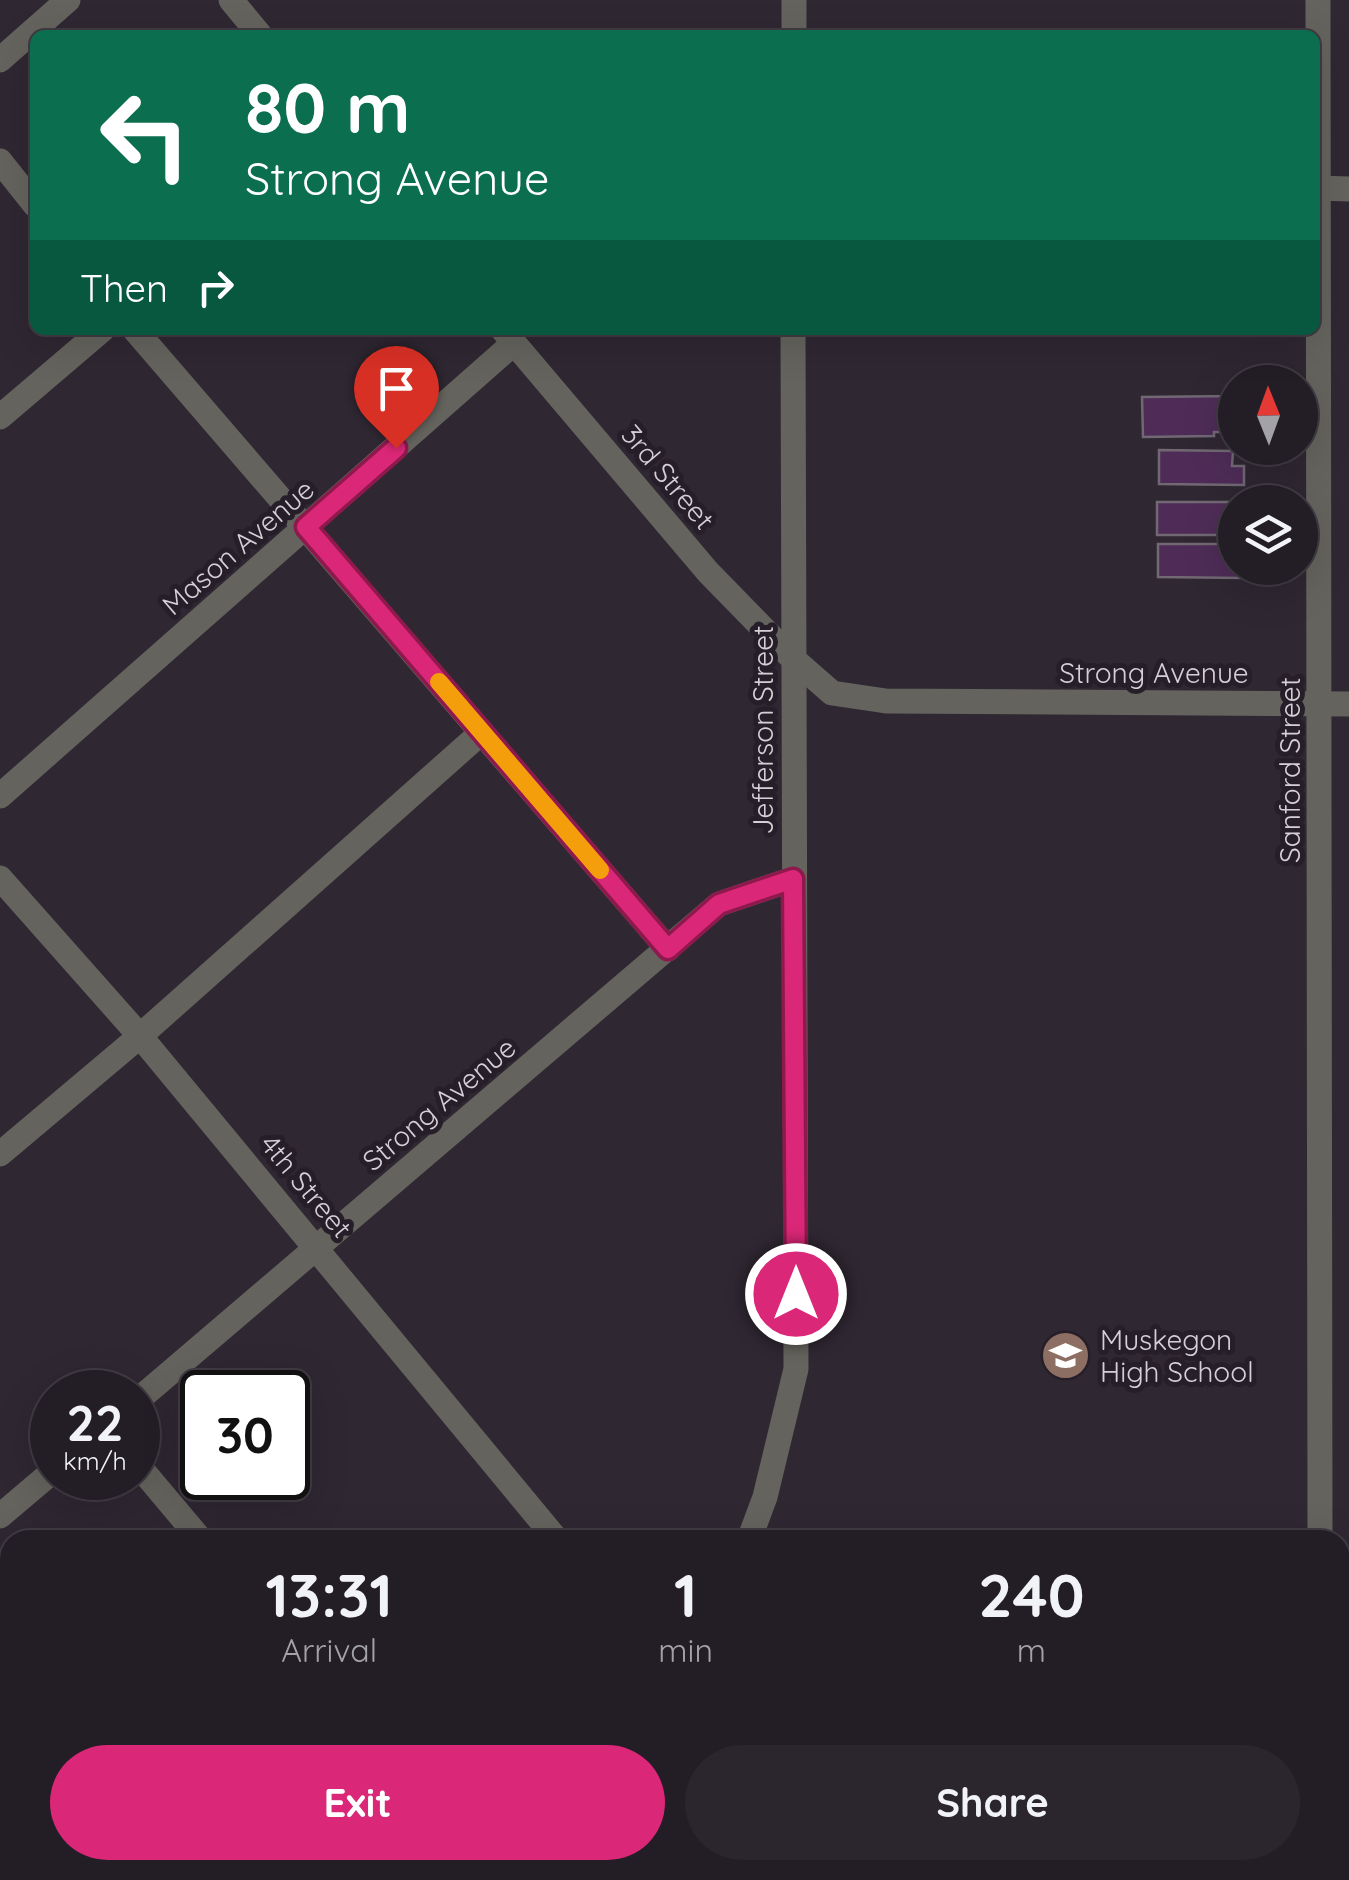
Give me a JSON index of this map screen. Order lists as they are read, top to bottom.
{
  "streets": {
    "street": [
      "3rd Street",
      "Mason Avenue",
      "Strong Avenue",
      "Jefferson Street",
      "Sanford Street",
      "4th Street"
    ]
  },
  "crossings": [
    ["3rd Street", "Mason Avenue"],
    ["3rd Street", "Strong Avenue"],
    ["3rd Street", "Jefferson Street"],
    ["Strong Avenue", "Jefferson Street"],
    ["Strong Avenue", "Sanford Street"],
    ["Strong Avenue", "4th Street"]
  ],
  "places": {
    "school or university": ["Muskegon High School"]
  },
  "north": "top",
  "page": {
    "turn": ["80 m", "Strong Avenue"],
    "then": "Then",
    "speed": "22 km/h",
    "limit": "30",
    "eta": [
      "13:31",
      "Arrival",
      "1",
      "min",
      "240",
      "m"
    ],
    "buttons": ["Exit", "Share"]
  }
}
